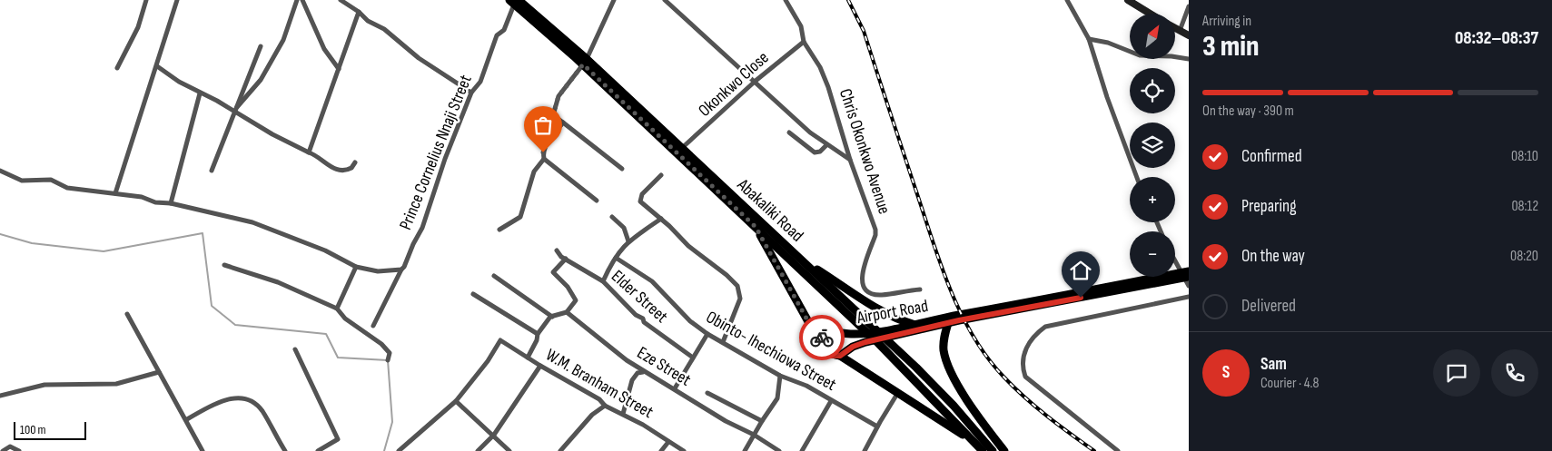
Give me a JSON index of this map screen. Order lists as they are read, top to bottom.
{
  "streets": {
    "main road": ["Abakaliki Road", "Airport Road"],
    "street": [
      "Okonkwo Close",
      "Chris Okonkwo Avenue",
      "Prince Cornelius Nnaji Street",
      "Elder Street",
      "Obinto- Ihechiowa Street",
      "Eze Street",
      "W.M. Branham Street"
    ]
  },
  "crossings": [
    ["Okonkwo Close", "Chris Okonkwo Avenue"],
    ["Okonkwo Close", "Abakaliki Road"],
    ["Prince Cornelius Nnaji Street", "Abakaliki Road"]
  ],
  "scale_bar": "100 m",
  "north": "top right",
  "page": {
    "heading": ["3 min", "Arriving in", "08:32–08:37"],
    "panel": ["Sam", "Courier · 4.8"],
    "map_buttons": ["+", "−"],
    "bar": "On the way · 390 m",
    "list": [
      ["Confirmed", "08:10"],
      ["Preparing", "08:12"],
      ["On the way", "08:20"],
      "Delivered"
    ],
    "round": "S",
    "scale": "100 m"
  }
}
